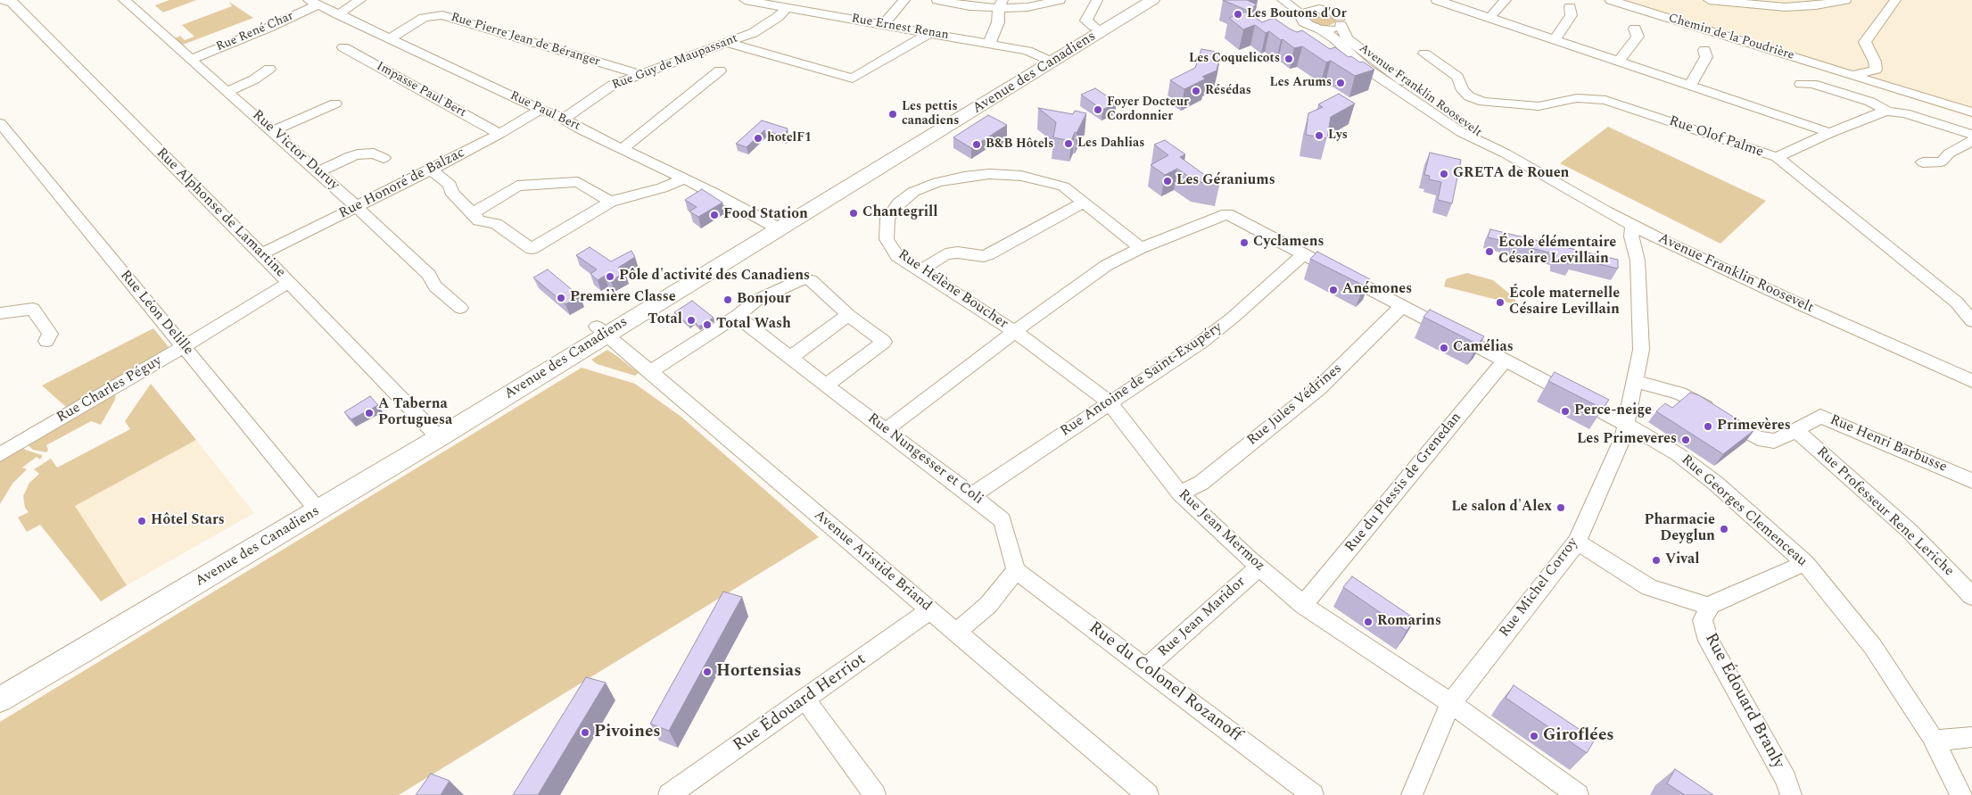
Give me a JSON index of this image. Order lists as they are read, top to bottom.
{
  "streets": {
    "main road": ["Avenue des Canadiens"],
    "street": [
      "Rue Ernest Renan",
      "Rue René Char",
      "Chemin de la Poudrière",
      "Rue Pierre Jean de Béranger",
      "Rue Guy de Maupassant",
      "Impasse Paul Bert",
      "Avenue Franklin Roosevelt",
      "Rue Paul Bert",
      "Rue Olof Palme",
      "Rue Victor Duruy",
      "Rue Honoré de Balzac",
      "Rue Alphonse de Lamartine",
      "Rue Hélène Boucher",
      "Rue Léon Delille",
      "Rue Antoine de Saint-Exupéry",
      "Rue Charles Péguy",
      "Rue Jules Védrines",
      "Rue Henri Barbusse",
      "Rue Nungesser et Coli",
      "Rue du Plessis de Grenedan",
      "Rue Georges Clemenceau",
      "Rue Professeur Rene Leriche",
      "Rue Jean Mermoz",
      "Avenue Aristide Briand",
      "Rue Michel Corroy",
      "Rue Jean Maridor",
      "Rue du Colonel Rozanoff",
      "Rue Édouard Branly",
      "Rue Édouard Herriot"
    ]
  },
  "crossings": [
    ["Rue Ernest Renan", "Rue Guy de Maupassant"],
    ["Rue Ernest Renan", "Avenue des Canadiens"],
    ["Rue René Char", "Rue Paul Bert"],
    ["Rue René Char", "Rue Victor Duruy"],
    ["Rue Pierre Jean de Béranger", "Rue Guy de Maupassant"],
    ["Rue Pierre Jean de Béranger", "Rue Paul Bert"],
    ["Rue Guy de Maupassant", "Rue Paul Bert"],
    ["Avenue des Canadiens", "Rue Paul Bert"],
    ["Avenue des Canadiens", "Rue Alphonse de Lamartine"],
    ["Avenue des Canadiens", "Rue Léon Delille"],
    ["Avenue des Canadiens", "Avenue Aristide Briand"],
    ["Impasse Paul Bert", "Rue Honoré de Balzac"],
    ["Avenue Franklin Roosevelt", "Rue Michel Corroy"],
    ["Rue Paul Bert", "Rue Honoré de Balzac"],
    ["Rue Victor Duruy", "Rue Honoré de Balzac"],
    ["Rue Honoré de Balzac", "Rue Alphonse de Lamartine"],
    ["Rue Alphonse de Lamartine", "Rue Charles Péguy"],
    ["Rue Hélène Boucher", "Rue Georges Clemenceau"],
    ["Rue Hélène Boucher", "Rue Jean Mermoz"],
    ["Rue Léon Delille", "Rue Charles Péguy"],
    ["Rue Antoine de Saint-Exupéry", "Rue Nungesser et Coli"],
    ["Rue Antoine de Saint-Exupéry", "Rue Georges Clemenceau"],
    ["Rue Antoine de Saint-Exupéry", "Rue Jean Mermoz"],
    ["Rue Jules Védrines", "Rue Georges Clemenceau"],
    ["Rue Jules Védrines", "Rue Jean Mermoz"],
    ["Rue Henri Barbusse", "Rue Professeur Rene Leriche"],
    ["Rue Henri Barbusse", "Rue Michel Corroy"],
    ["Rue Nungesser et Coli", "Rue du Colonel Rozanoff"],
    ["Rue du Plessis de Grenedan", "Rue Georges Clemenceau"],
    ["Rue du Plessis de Grenedan", "Rue Jean Mermoz"],
    ["Rue Georges Clemenceau", "Rue Michel Corroy"],
    ["Rue Jean Mermoz", "Rue Michel Corroy"],
    ["Rue Jean Mermoz", "Rue Jean Maridor"],
    ["Avenue Aristide Briand", "Rue Édouard Herriot"],
    ["Rue Jean Maridor", "Rue du Colonel Rozanoff"]
  ],
  "places": [
    "Les Boutons d'Or",
    "Les Coquelicots",
    "Les Arums",
    "Résédas",
    "Foyer Docteur Cordonnier",
    "Les pettis canadiens",
    "Lys",
    "hotelF1",
    "Les Dahlias",
    "B&B Hôtels",
    "GRETA de Rouen",
    "Les Géraniums",
    "Chantegrill",
    "Food Station",
    "Cyclamens",
    "École élémentaire Césaire Levillain",
    "Pôle d'activité des Canadiens",
    "Anémones",
    "Première Classe",
    "Bonjour",
    "École maternelle Césaire Levillain",
    "Total",
    "Total Wash",
    "Camélias",
    "Perce-neige",
    "A Taberna Portuguesa",
    "Primevères",
    "Les Primeveres",
    "Le salon d'Alex",
    "Hôtel Stars",
    "Pharmacie Deyglun",
    "Vival",
    "Romarins",
    "Hortensias",
    "Pivoines",
    "Giroflées"
  ]
}
